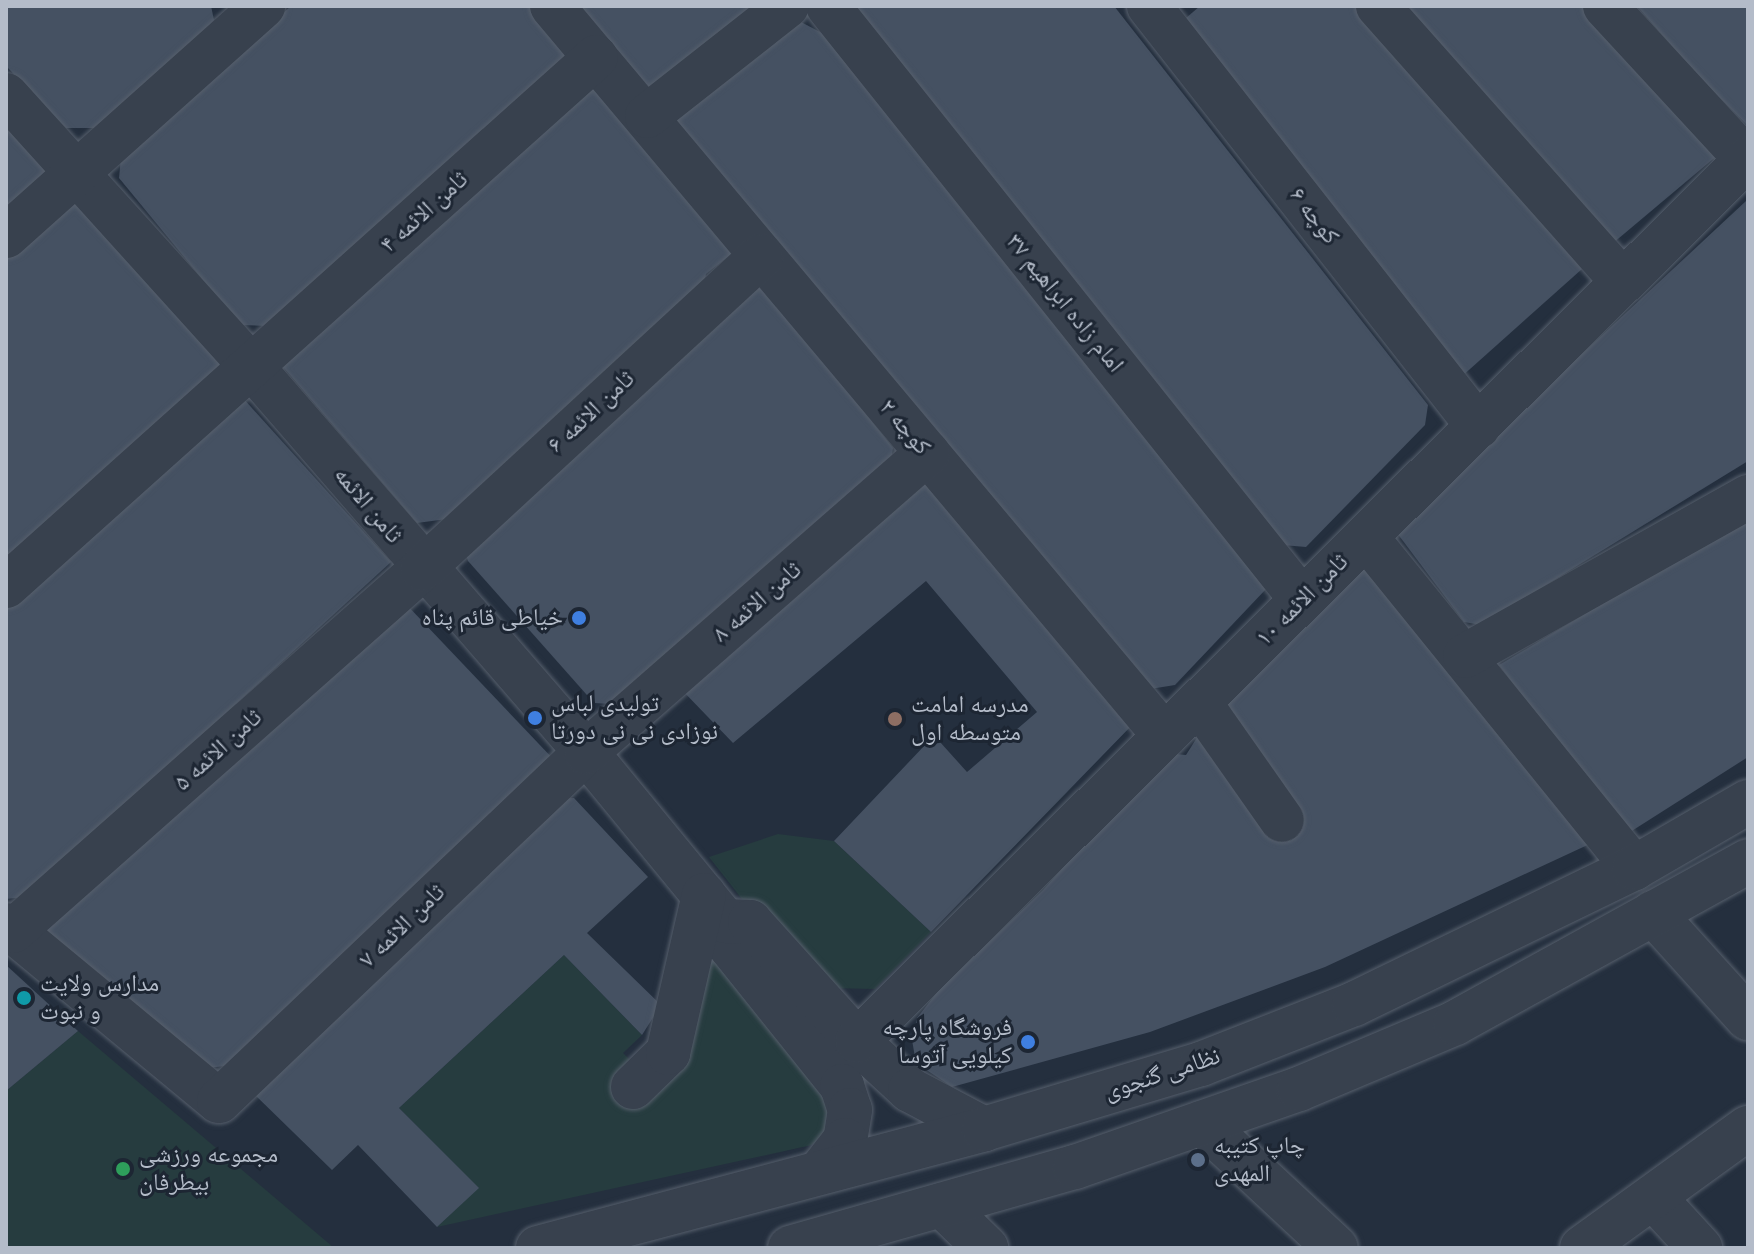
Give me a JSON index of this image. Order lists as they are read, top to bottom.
{
  "streets": {
    "street": [
      "ثامن الائمه ۴",
      "کوچه ۶",
      "امام زاده ابراهیم ۳۷",
      "ثامن الائمه ۶",
      "کوچه ۲",
      "ثامن الائمه",
      "ثامن الائمه ۱۰",
      "ثامن الائمه ۸",
      "ثامن الائمه ۵",
      "ثامن الائمه ۷",
      "نظامی گنجوی"
    ]
  },
  "crossings": [
    ["ثامن الائمه ۴", "کوچه ۲"],
    ["ثامن الائمه ۴", "ثامن الائمه"],
    ["کوچه ۶", "ثامن الائمه ۱۰"],
    ["امام زاده ابراهیم ۳۷", "ثامن الائمه ۱۰"],
    ["ثامن الائمه ۶", "کوچه ۲"],
    ["ثامن الائمه ۶", "ثامن الائمه"],
    ["ثامن الائمه ۶", "ثامن الائمه ۵"],
    ["کوچه ۲", "ثامن الائمه ۱۰"],
    ["کوچه ۲", "ثامن الائمه ۸"],
    ["ثامن الائمه", "ثامن الائمه ۸"],
    ["ثامن الائمه", "ثامن الائمه ۵"],
    ["ثامن الائمه", "ثامن الائمه ۷"],
    ["ثامن الائمه ۸", "ثامن الائمه ۷"],
    ["ثامن الائمه ۵", "ثامن الائمه ۷"]
  ],
  "places": [
    "خیاطی قائم پناه",
    "تولیدی لباس نوزادی نی نی دورتا",
    "مدرسه امامت متوسطه اول",
    "مدارس ولایت و نبوت",
    "فروشگاه پارچه کیلویی آتوسا",
    "چاپ‌ کتیبه المهدی",
    "مجموعه ورزشی بیطرفان"
  ]
}
